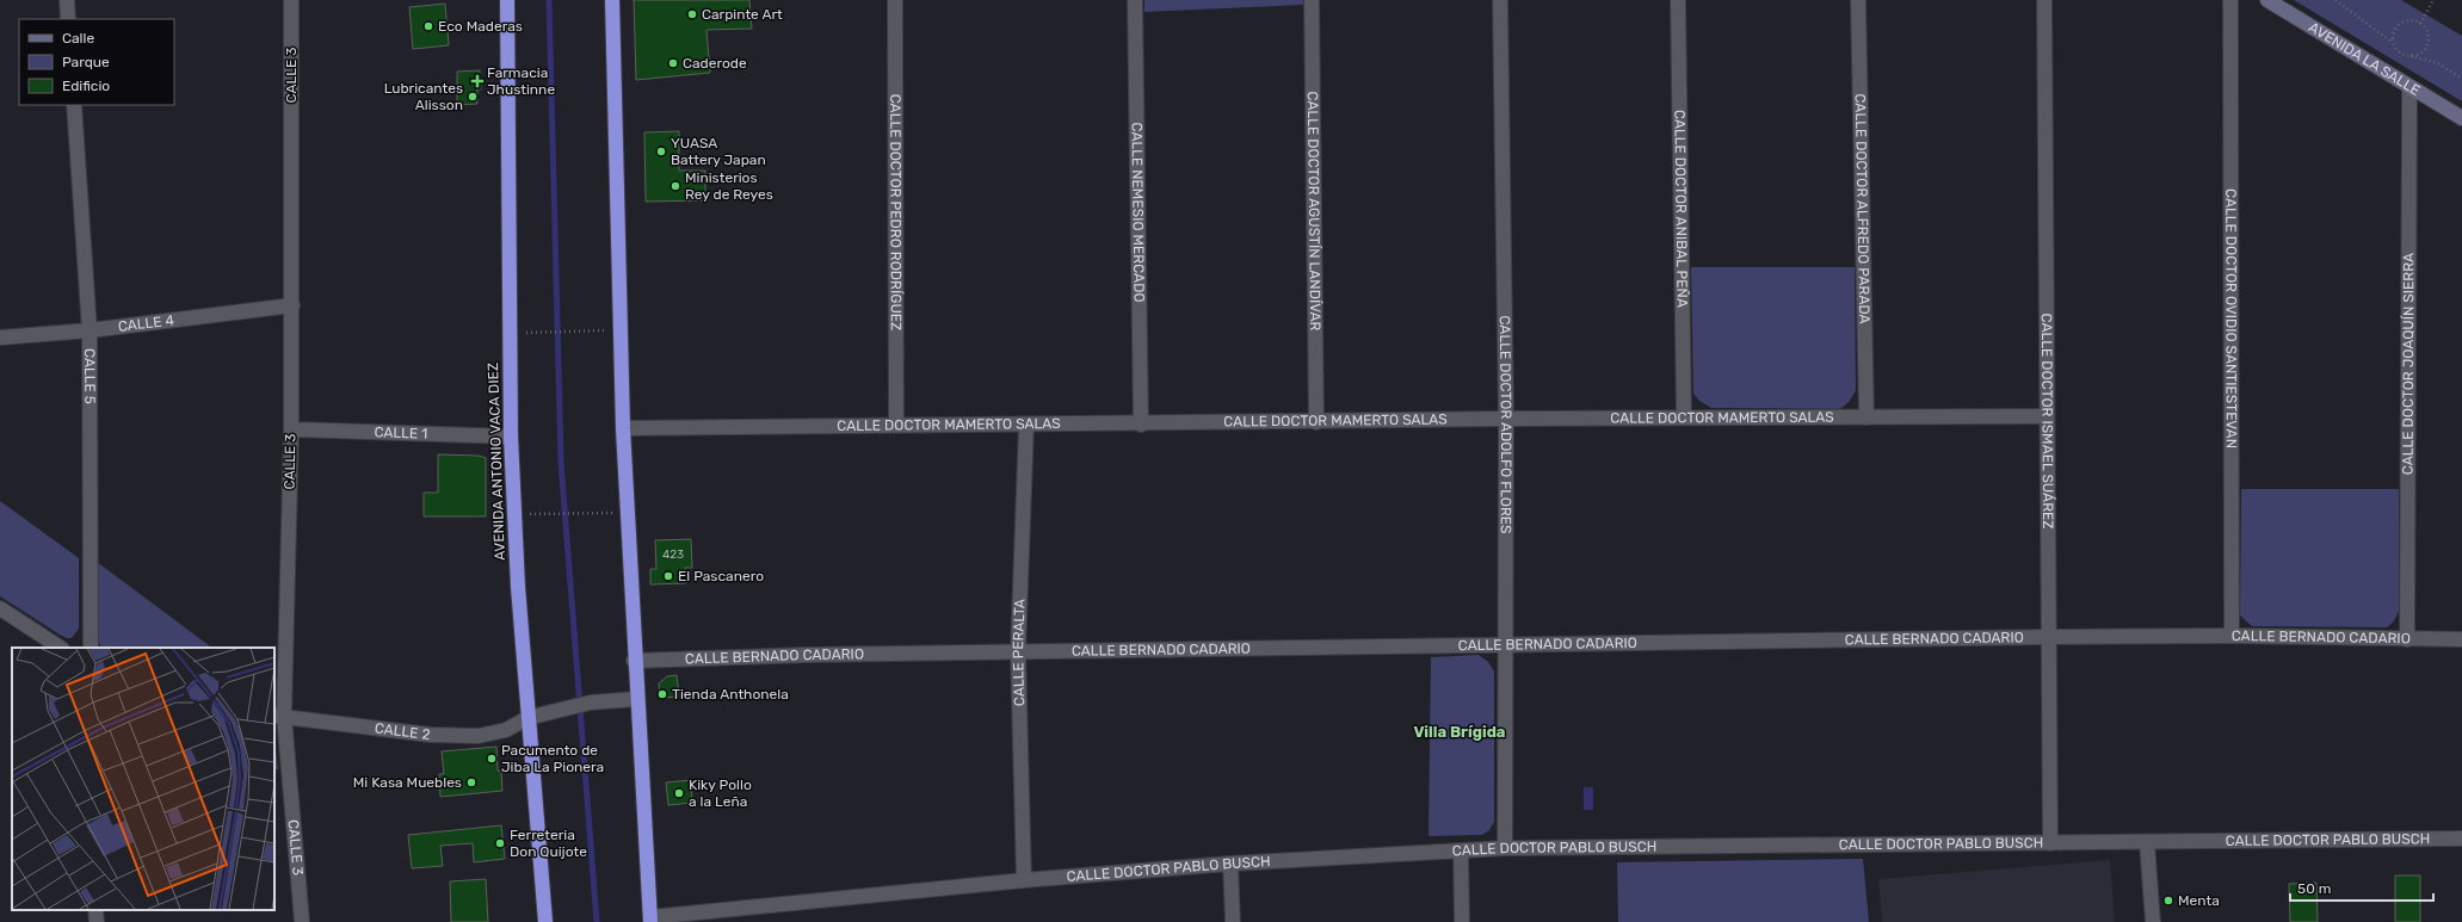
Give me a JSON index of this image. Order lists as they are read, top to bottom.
{
  "streets": {
    "highway": ["AVENIDA ANTONIO VACA DIEZ"],
    "main road": ["AVENIDA LA SALLE"],
    "street": [
      "CALLE 3",
      "CALLE DOCTOR ANIBAL PEÑA",
      "CALLE DOCTOR ALFREDO PARADA",
      "CALLE DOCTOR AGUSTÍN LANDÍVAR",
      "CALLE DOCTOR PEDRO RODRÍGUEZ",
      "CALLE NEMESIO MERCADO",
      "CALLE DOCTOR OVIDIO SANTIESTEVAN",
      "CALLE 4",
      "CALLE DOCTOR JOAQUÍN SIERRA",
      "CALLE 5",
      "CALLE DOCTOR MAMERTO SALAS",
      "CALLE DOCTOR ISMAEL SUÁREZ",
      "CALLE DOCTOR ADOLFO FLORES",
      "CALLE 1",
      "CALLE BERNADO CADARIO",
      "CALLE PERALTA",
      "CALLE 2",
      "CALLE DOCTOR PABLO BUSCH"
    ]
  },
  "crossings": [
    ["AVENIDA LA SALLE", "CALLE DOCTOR JOAQUÍN SIERRA"],
    ["CALLE 3", "CALLE 4"],
    ["CALLE 3", "CALLE 1"],
    ["CALLE 3", "CALLE 2"],
    ["CALLE DOCTOR ANIBAL PEÑA", "CALLE DOCTOR MAMERTO SALAS"],
    ["CALLE DOCTOR ALFREDO PARADA", "CALLE DOCTOR MAMERTO SALAS"],
    ["CALLE DOCTOR AGUSTÍN LANDÍVAR", "CALLE DOCTOR MAMERTO SALAS"],
    ["CALLE DOCTOR PEDRO RODRÍGUEZ", "CALLE DOCTOR MAMERTO SALAS"],
    ["CALLE NEMESIO MERCADO", "CALLE DOCTOR MAMERTO SALAS"],
    ["CALLE DOCTOR OVIDIO SANTIESTEVAN", "CALLE BERNADO CADARIO"],
    ["CALLE 4", "CALLE 5"],
    ["CALLE DOCTOR JOAQUÍN SIERRA", "CALLE BERNADO CADARIO"],
    ["CALLE DOCTOR MAMERTO SALAS", "CALLE DOCTOR ISMAEL SUÁREZ"],
    ["CALLE DOCTOR MAMERTO SALAS", "CALLE DOCTOR ADOLFO FLORES"],
    ["CALLE DOCTOR MAMERTO SALAS", "CALLE PERALTA"],
    ["CALLE DOCTOR ISMAEL SUÁREZ", "CALLE BERNADO CADARIO"],
    ["CALLE DOCTOR ISMAEL SUÁREZ", "CALLE DOCTOR PABLO BUSCH"],
    ["CALLE DOCTOR ADOLFO FLORES", "CALLE BERNADO CADARIO"],
    ["CALLE DOCTOR ADOLFO FLORES", "CALLE DOCTOR PABLO BUSCH"],
    ["CALLE 1", "AVENIDA ANTONIO VACA DIEZ"],
    ["AVENIDA ANTONIO VACA DIEZ", "CALLE 2"],
    ["CALLE BERNADO CADARIO", "CALLE PERALTA"],
    ["CALLE PERALTA", "CALLE DOCTOR PABLO BUSCH"]
  ],
  "districts": ["Villa Brígida"],
  "places": {
    "other": [
      "Carpinte Art",
      "Eco Maderas",
      "Caderode",
      "Lubricantes Alisson",
      "YUASA Battery Japan",
      "Ministerios Rey de Reyes",
      "El Pascanero",
      "Tienda Anthonela",
      "Pacumento de Jiba La Pionera",
      "Mi Kasa Muebles",
      "Kiky Pollo a la Leña",
      "Ferreteria Don Quijote",
      "Menta"
    ],
    "health": ["Farmacia Jhustinne"]
  },
  "house_numbers": ["423"],
  "legend": ["Calle", "Parque", "Edificio"],
  "scale_bar": "50 m"
}
